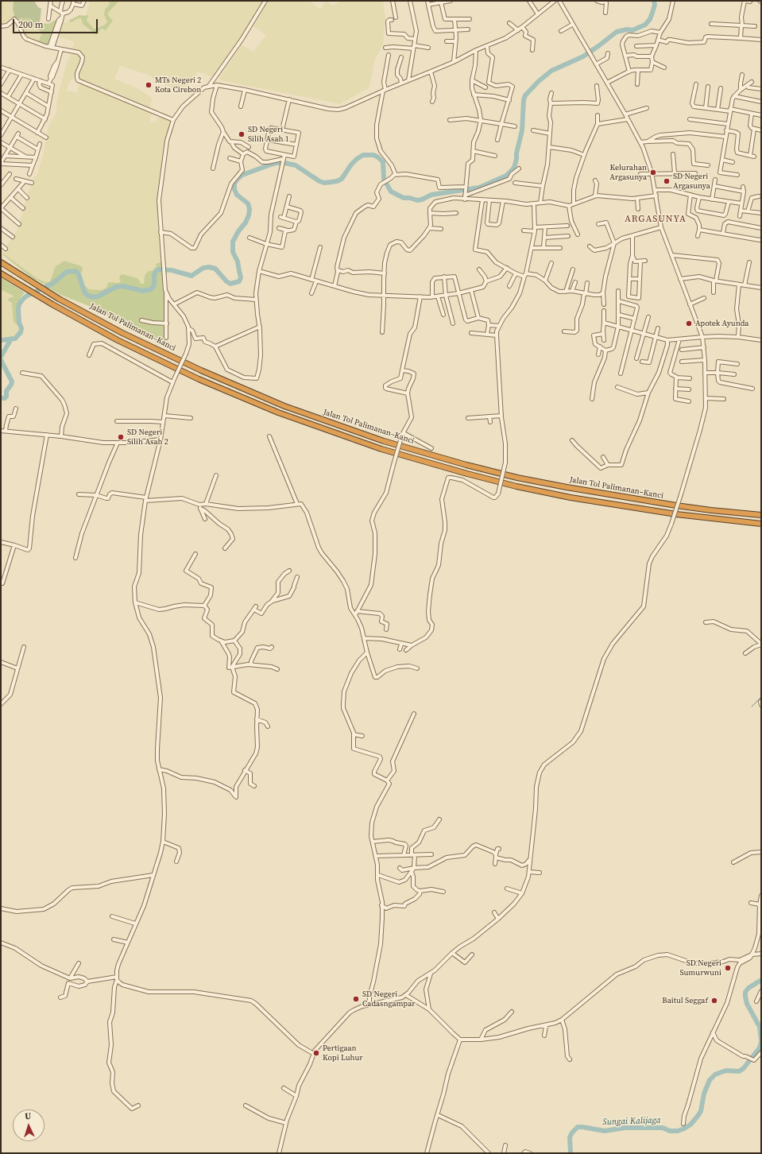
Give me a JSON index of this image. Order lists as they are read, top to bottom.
{
  "streets": {
    "highway": ["Jalan Tol Palimanan–Kanci"]
  },
  "districts": ["ARGASUNYA"],
  "water": ["Sungai Kalijaga"],
  "places": [
    "MTs Negeri 2 Kota Cirebon",
    "SD Negeri Silih Asah 1",
    "Kelurahan Argasunya",
    "SD Negeri Argasunya",
    "Apotek Ayunda",
    "SD Negeri Silih Asah 2",
    "SD Negeri Sumurwuni",
    "SD Negeri Cadasngampar",
    "Baitul Seggaf",
    "Pertigaan Kopi Luhur"
  ],
  "scale_bar": "200 m",
  "north": "top"
}
